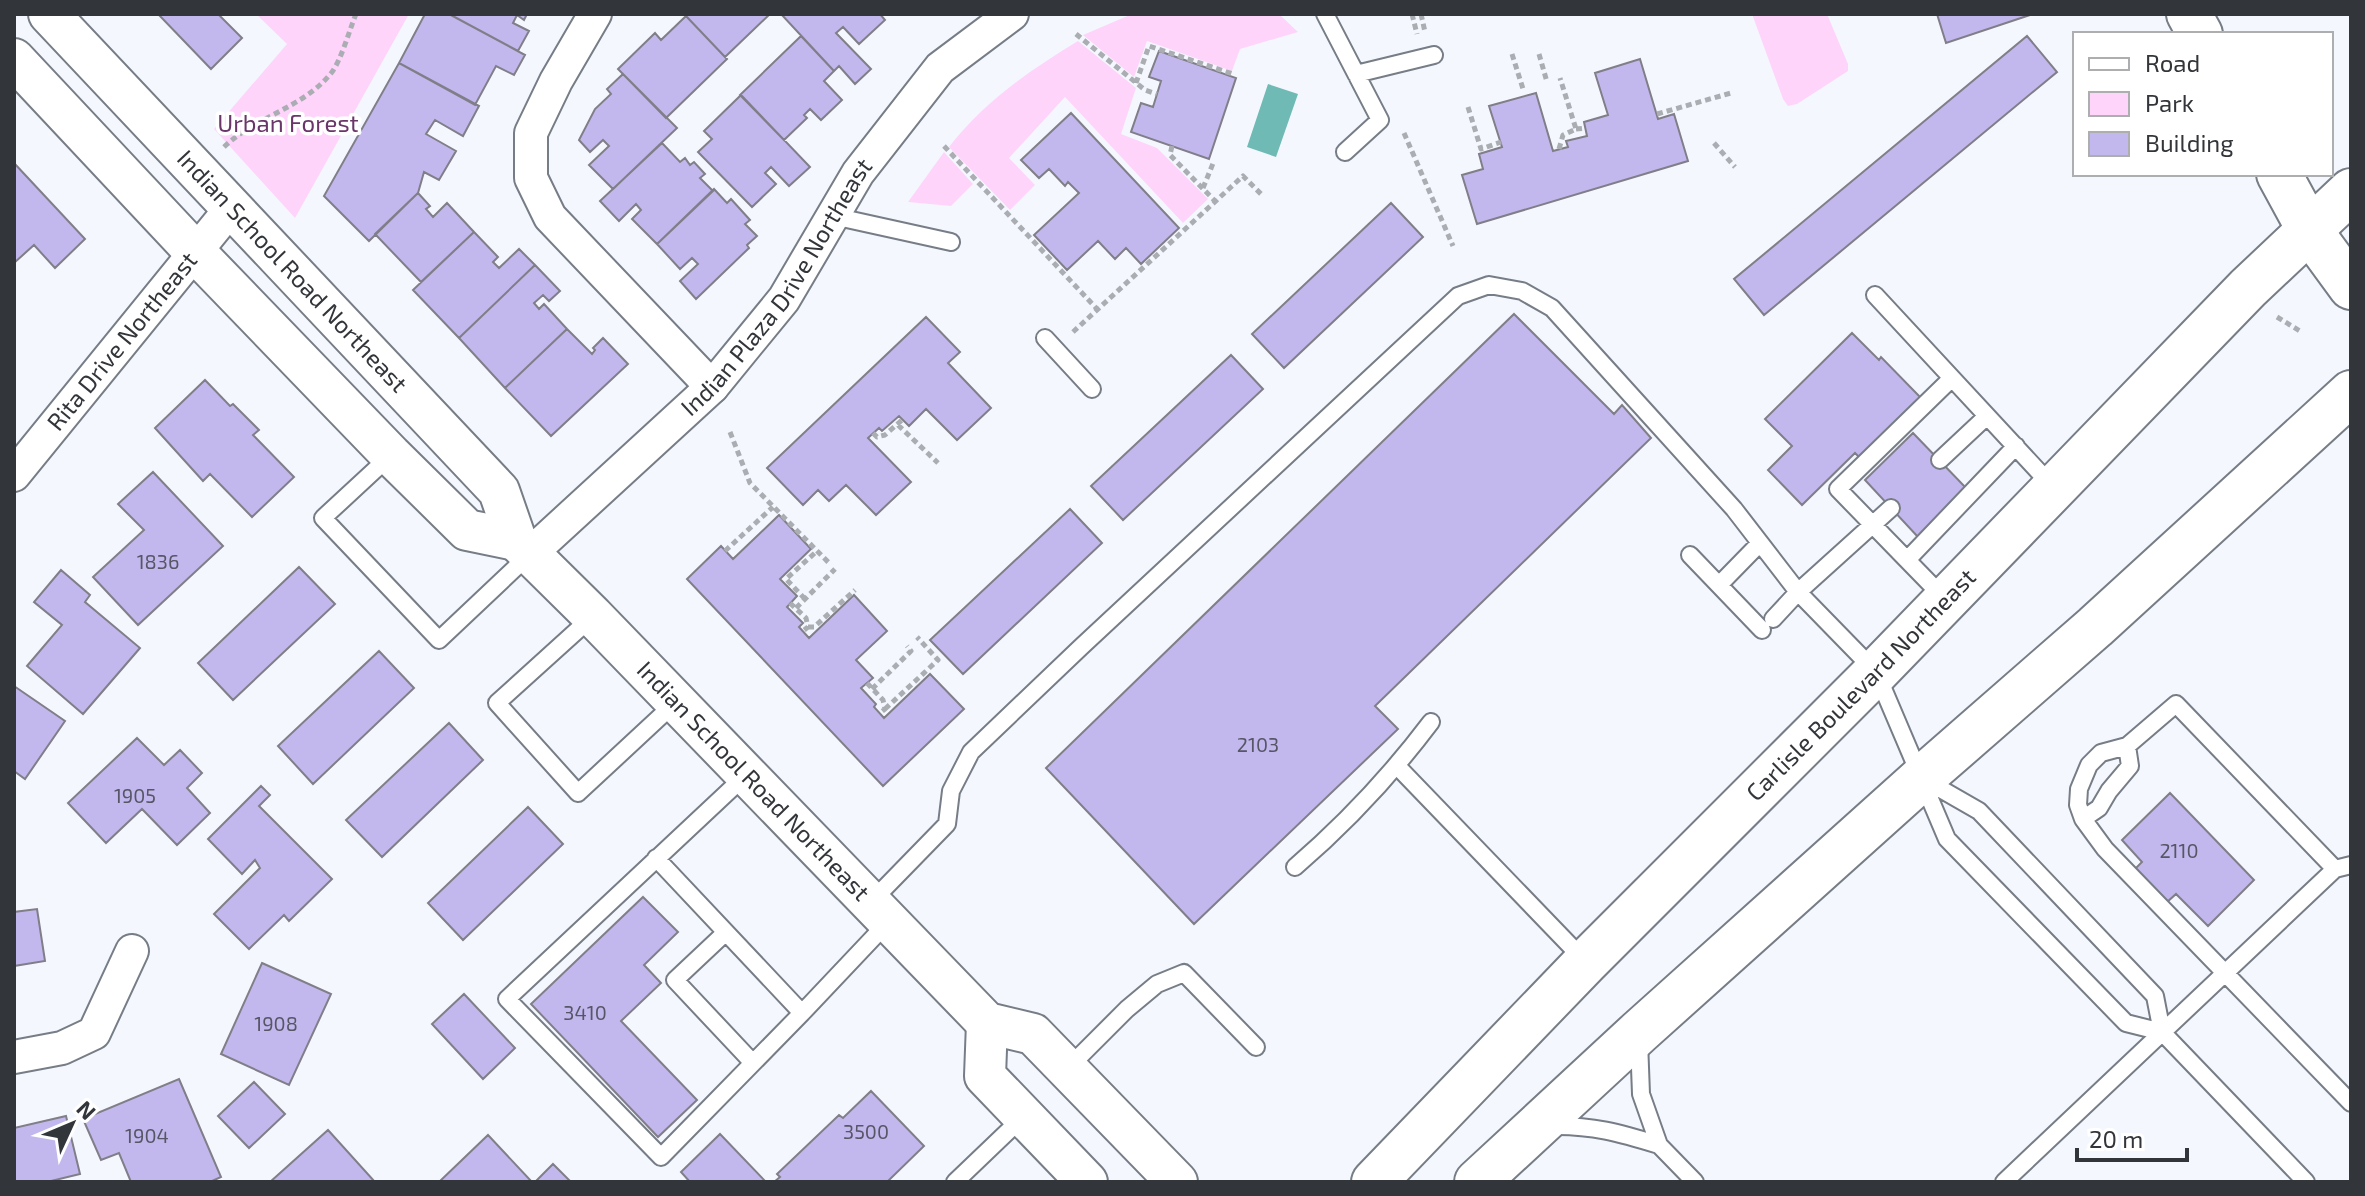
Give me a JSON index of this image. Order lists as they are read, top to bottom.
{
  "streets": {
    "main road": ["Carlisle Boulevard Northeast"],
    "street": ["Indian School Road Northeast", "Indian Plaza Drive Northeast", "Rita Drive Northeast"]
  },
  "crossings": [
    ["Indian School Road Northeast", "Indian Plaza Drive Northeast"],
    ["Indian School Road Northeast", "Rita Drive Northeast"]
  ],
  "parks": ["Urban Forest"],
  "house_numbers": [
    "1836",
    "2103",
    "1905",
    "2110",
    "3410",
    "1908",
    "3500",
    "1904"
  ],
  "legend": ["Road", "Park", "Building"],
  "scale_bar": "20 m",
  "north": "top right"
}
